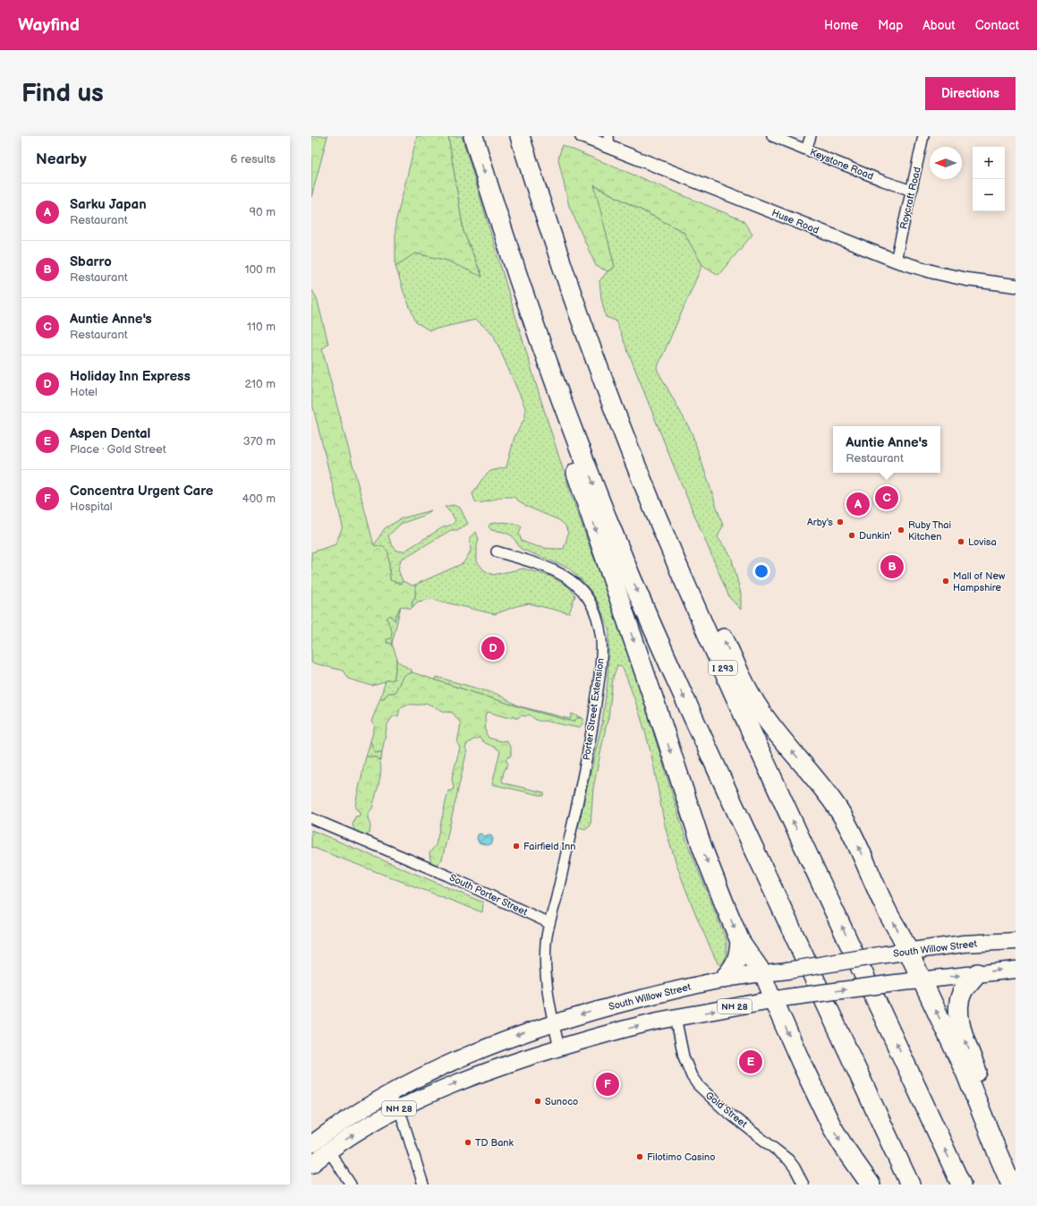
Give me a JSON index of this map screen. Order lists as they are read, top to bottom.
{
  "streets": {
    "highway": ["I 293"],
    "main road": ["South Willow Street", "NH 28"],
    "street": [
      "Keystone Road",
      "Roycraft Road",
      "Huse Road",
      "Porter Street Extension",
      "South Porter Street",
      "Gold Street"
    ]
  },
  "crossings": [
    ["Keystone Road", "Roycraft Road"],
    ["Roycraft Road", "Huse Road"],
    ["Porter Street Extension", "South Porter Street"],
    ["NH 28", "Gold Street"]
  ],
  "places": [
    "Arby's",
    "Ruby Thai Kitchen",
    "Dunkin'",
    "Lovisa",
    "Mall of New Hampshire",
    "Fairfield Inn",
    "Sunoco",
    "TD Bank",
    "Filotimo Casino"
  ],
  "north": "left",
  "page": {
    "header": "Wayfind",
    "nav": [
      "Home",
      "Map",
      "About",
      "Contact"
    ],
    "buttons": "Directions",
    "title": "Find us",
    "heading": ["Nearby", "6 results"],
    "map_buttons": ["+", "−"],
    "list": [
      {
        "mark": "A",
        "name": "Sarku Japan",
        "note": "Restaurant",
        "value": "90 m"
      },
      {
        "mark": "B",
        "name": "Sbarro",
        "note": "Restaurant",
        "value": "100 m"
      },
      {
        "mark": "C",
        "name": "Auntie Anne's",
        "note": "Restaurant",
        "value": "110 m"
      },
      {
        "mark": "D",
        "name": "Holiday Inn Express",
        "note": "Hotel",
        "value": "210 m"
      },
      {
        "mark": "E",
        "name": "Aspen Dental",
        "note": "Place · Gold Street",
        "value": "370 m"
      },
      {
        "mark": "F",
        "name": "Concentra Urgent Care",
        "note": "Hospital",
        "value": "400 m"
      }
    ],
    "popup": ["Auntie Anne's", "Restaurant"],
    "pins": [
      "C",
      "A",
      "B",
      "D",
      "E",
      "F"
    ]
  }
}
